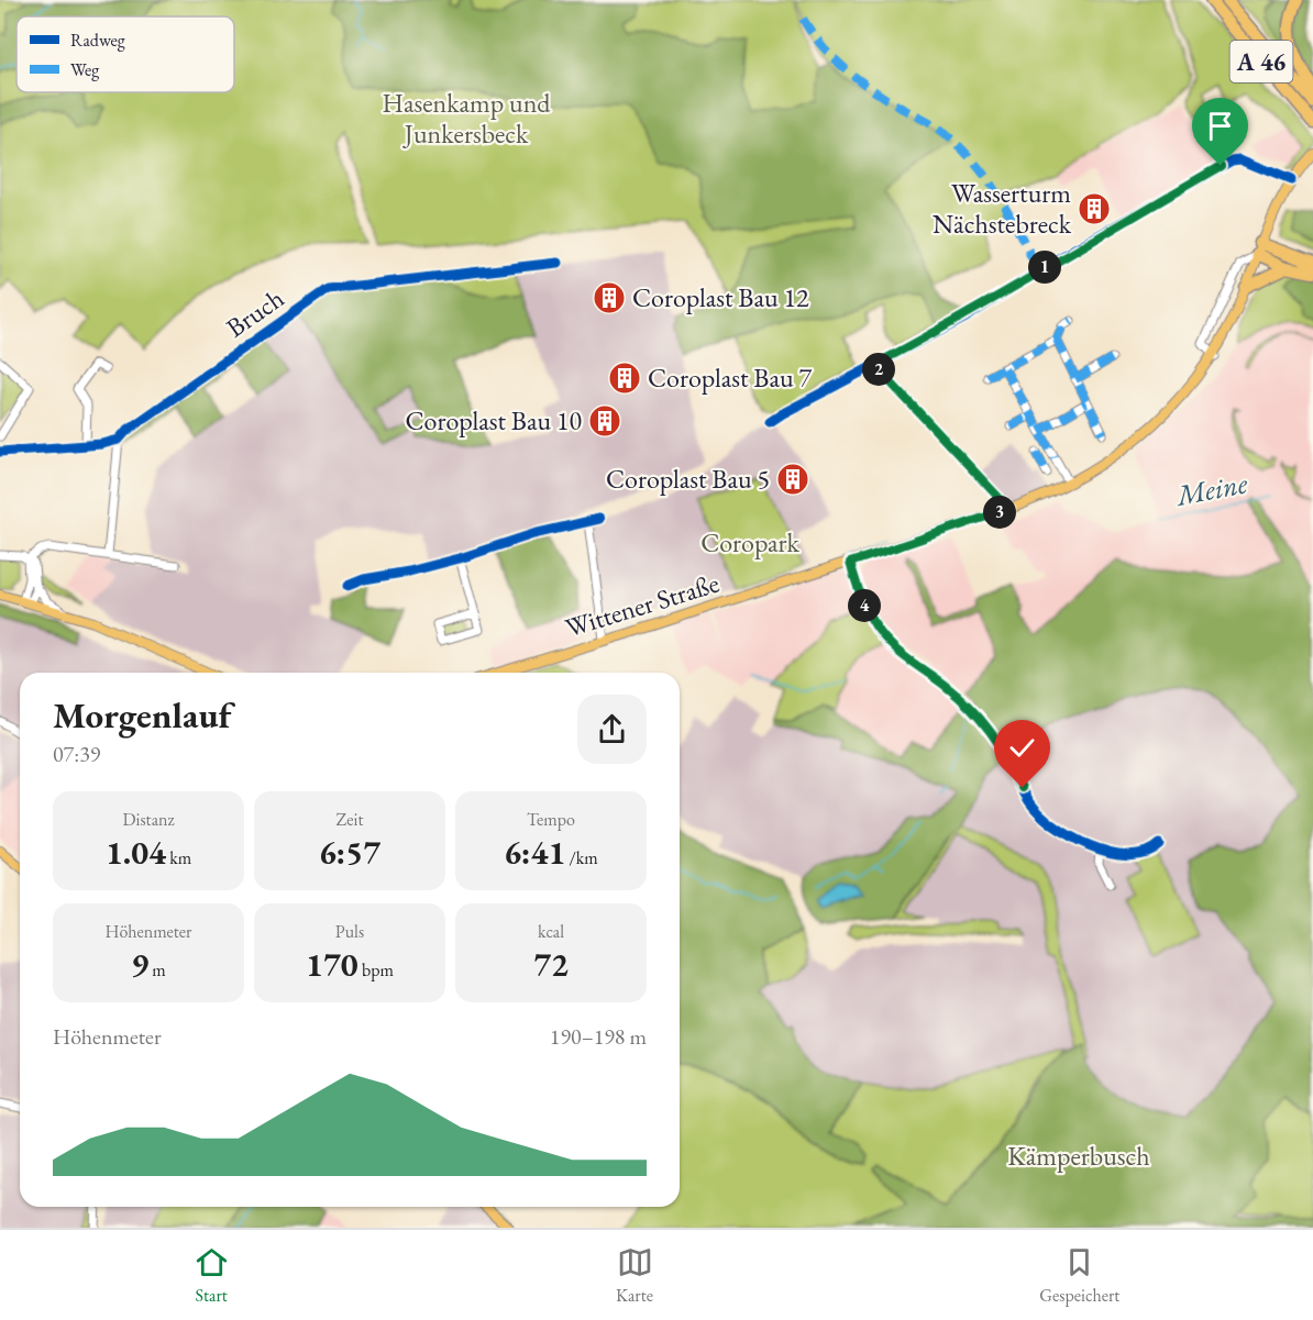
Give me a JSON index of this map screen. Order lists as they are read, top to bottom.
{
  "streets": {
    "highway": ["A 46"],
    "main road": ["Wittener Straße"],
    "street": ["Bruch"]
  },
  "water": ["Meine"],
  "parks": ["Hasenkamp und Junkersbeck", "Coropark", "Kämperbusch"],
  "places": {
    "building": [
      "Wasserturm Nächstebreck",
      "Coroplast Bau 12",
      "Coroplast Bau 7",
      "Coroplast Bau 10",
      "Coroplast Bau 5"
    ]
  },
  "legend": ["Radweg", "Weg"],
  "page": {
    "pins": [
      "1",
      "2",
      "3",
      "4"
    ],
    "heading": ["Morgenlauf", "07:39"],
    "stats": [
      ["Distanz", "1.04 km"],
      ["Zeit", "6:57"],
      ["Tempo", "6:41 /km"],
      ["Höhenmeter", "9 m"],
      ["Puls", "170 bpm"],
      ["kcal", "72"]
    ],
    "chart": ["Höhenmeter", "190–198 m"],
    "tabs": ["Start", "Karte", "Gespeichert"]
  }
}
